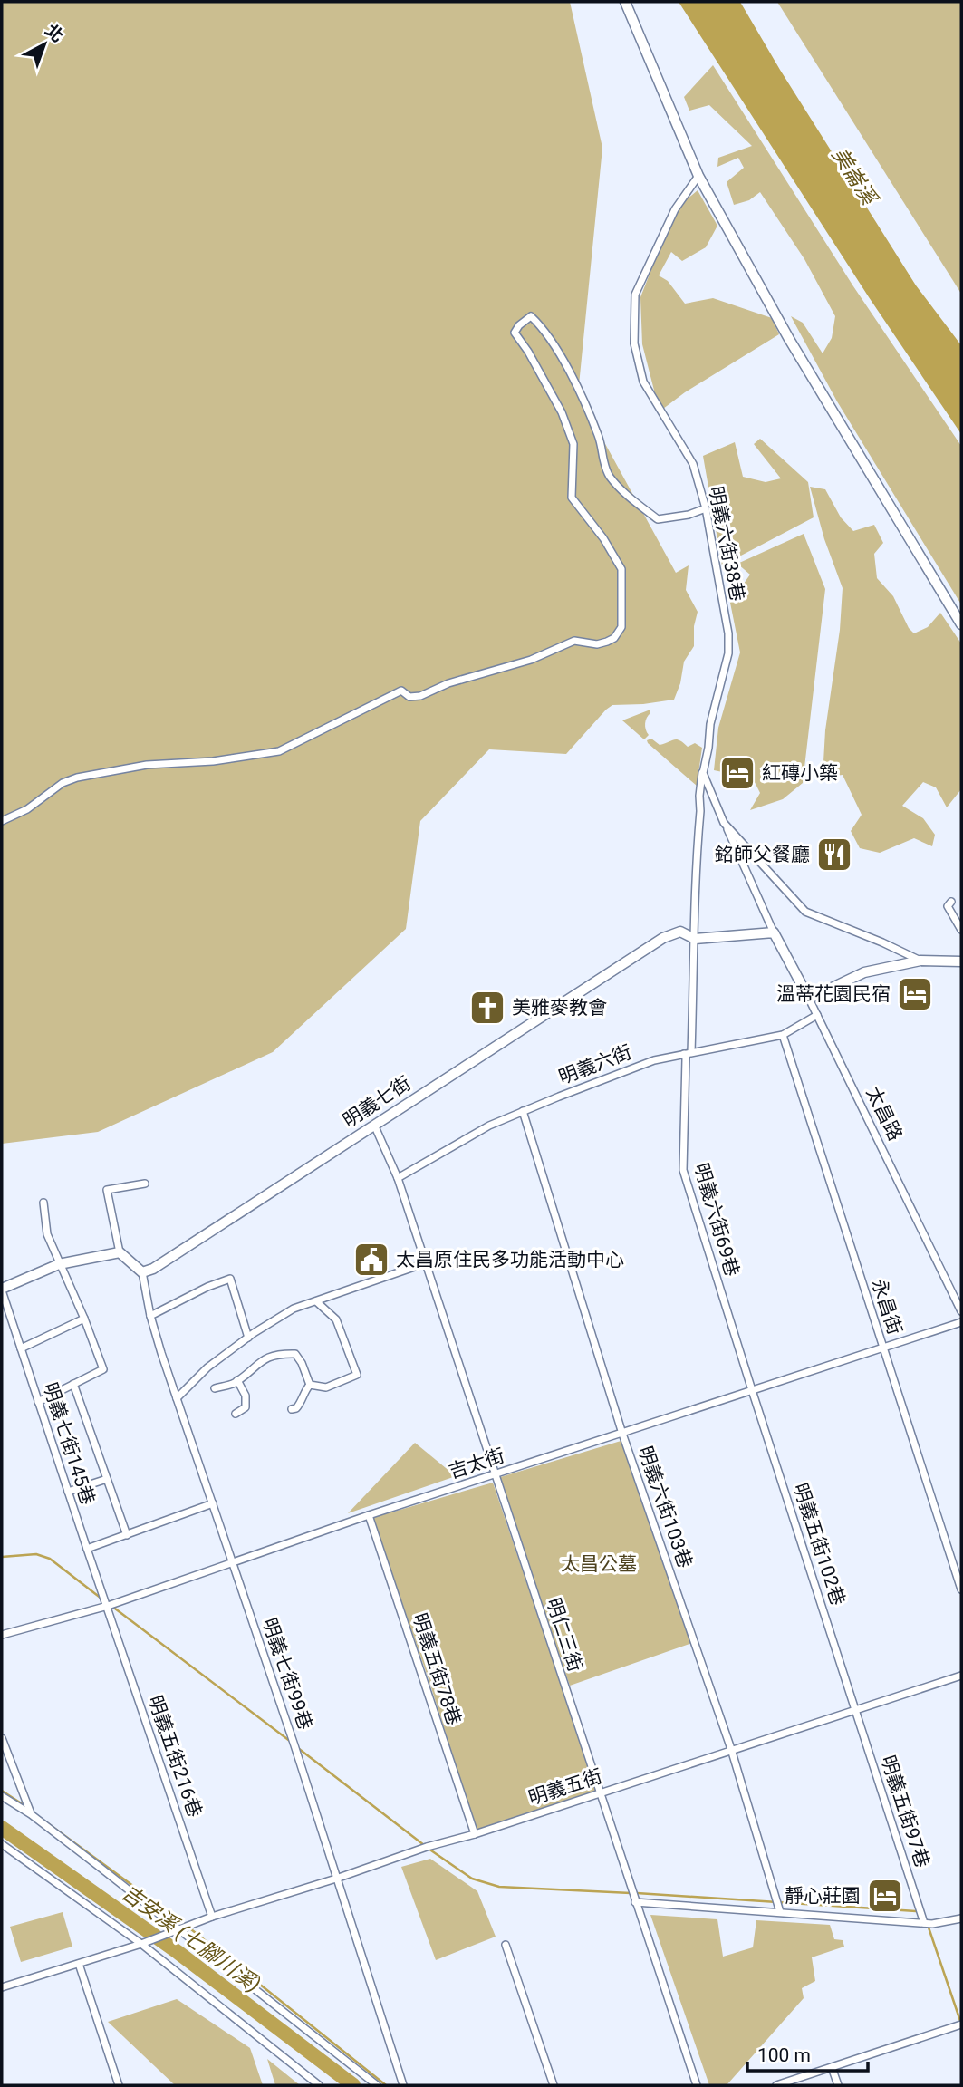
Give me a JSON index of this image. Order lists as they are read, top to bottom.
{
  "streets": {
    "street": [
      "明義六街38巷",
      "明義六街",
      "明義七街",
      "太昌路",
      "明義六街69巷",
      "永昌街",
      "明義七街145巷",
      "吉太街",
      "明義六街103巷",
      "明義五街102巷",
      "明仁三街",
      "明義五街78巷",
      "明義七街99巷",
      "明義五街216巷",
      "明義五街",
      "明義五街97巷"
    ]
  },
  "crossings": [
    ["明義六街38巷", "明義七街"],
    ["明義六街38巷", "明義六街69巷"],
    ["明義六街", "太昌路"],
    ["明義六街", "明義六街69巷"],
    ["明義六街", "永昌街"],
    ["明義六街", "明義六街103巷"],
    ["明義六街", "明仁三街"],
    ["明義七街", "太昌路"],
    ["明義七街", "明義六街69巷"],
    ["明義七街", "明仁三街"],
    ["明義七街", "明義七街99巷"],
    ["明義六街69巷", "吉太街"],
    ["明義六街69巷", "明義五街102巷"],
    ["永昌街", "吉太街"],
    ["明義七街145巷", "吉太街"],
    ["明義七街145巷", "明義五街216巷"],
    ["吉太街", "明義六街103巷"],
    ["吉太街", "明義五街102巷"],
    ["吉太街", "明仁三街"],
    ["吉太街", "明義五街78巷"],
    ["吉太街", "明義七街99巷"],
    ["吉太街", "明義五街216巷"],
    ["明義六街103巷", "明義五街"],
    ["明義五街102巷", "明義五街"],
    ["明義五街102巷", "明義五街97巷"],
    ["明仁三街", "明義五街"],
    ["明義五街78巷", "明義五街"],
    ["明義七街99巷", "明義五街"],
    ["明義五街216巷", "明義五街"],
    ["明義五街", "明義五街97巷"]
  ],
  "water": ["美崙溪", "吉安溪 (七腳川溪)"],
  "parks": ["太昌公墓"],
  "places": {
    "hotel": ["紅磚小築", "溫蒂花園民宿", "靜心莊園"],
    "restaurant": ["銘師父餐廳"],
    "church": ["美雅麥教會"],
    "public building": ["太昌原住民多功能活動中心"]
  },
  "scale_bar": "100 m",
  "north": "top right"
}
